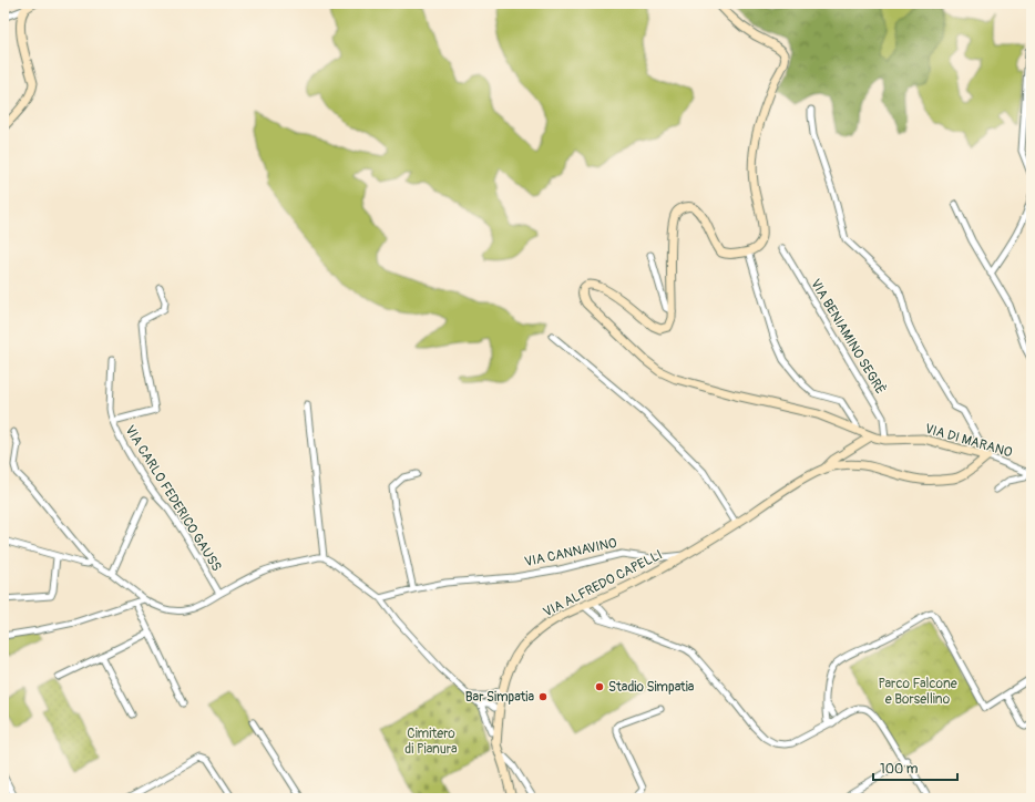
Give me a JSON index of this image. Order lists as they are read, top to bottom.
{
  "streets": {
    "street": [
      "VIA BENIAMINO SEGRÈ",
      "VIA DI MARANO",
      "VIA CARLO FEDERICO GAUSS",
      "VIA CANNAVINO",
      "VIA ALFREDO CAPELLI"
    ]
  },
  "crossings": [
    ["VIA BENIAMINO SEGRÈ", "VIA DI MARANO"],
    ["VIA DI MARANO", "VIA CANNAVINO"],
    ["VIA CANNAVINO", "VIA ALFREDO CAPELLI"]
  ],
  "parks": ["Parco Falcone e Borsellino", "Cimitero di Pianura"],
  "places": ["Stadio Simpatia", "Bar Simpatia"],
  "scale_bar": "100 m"
}
